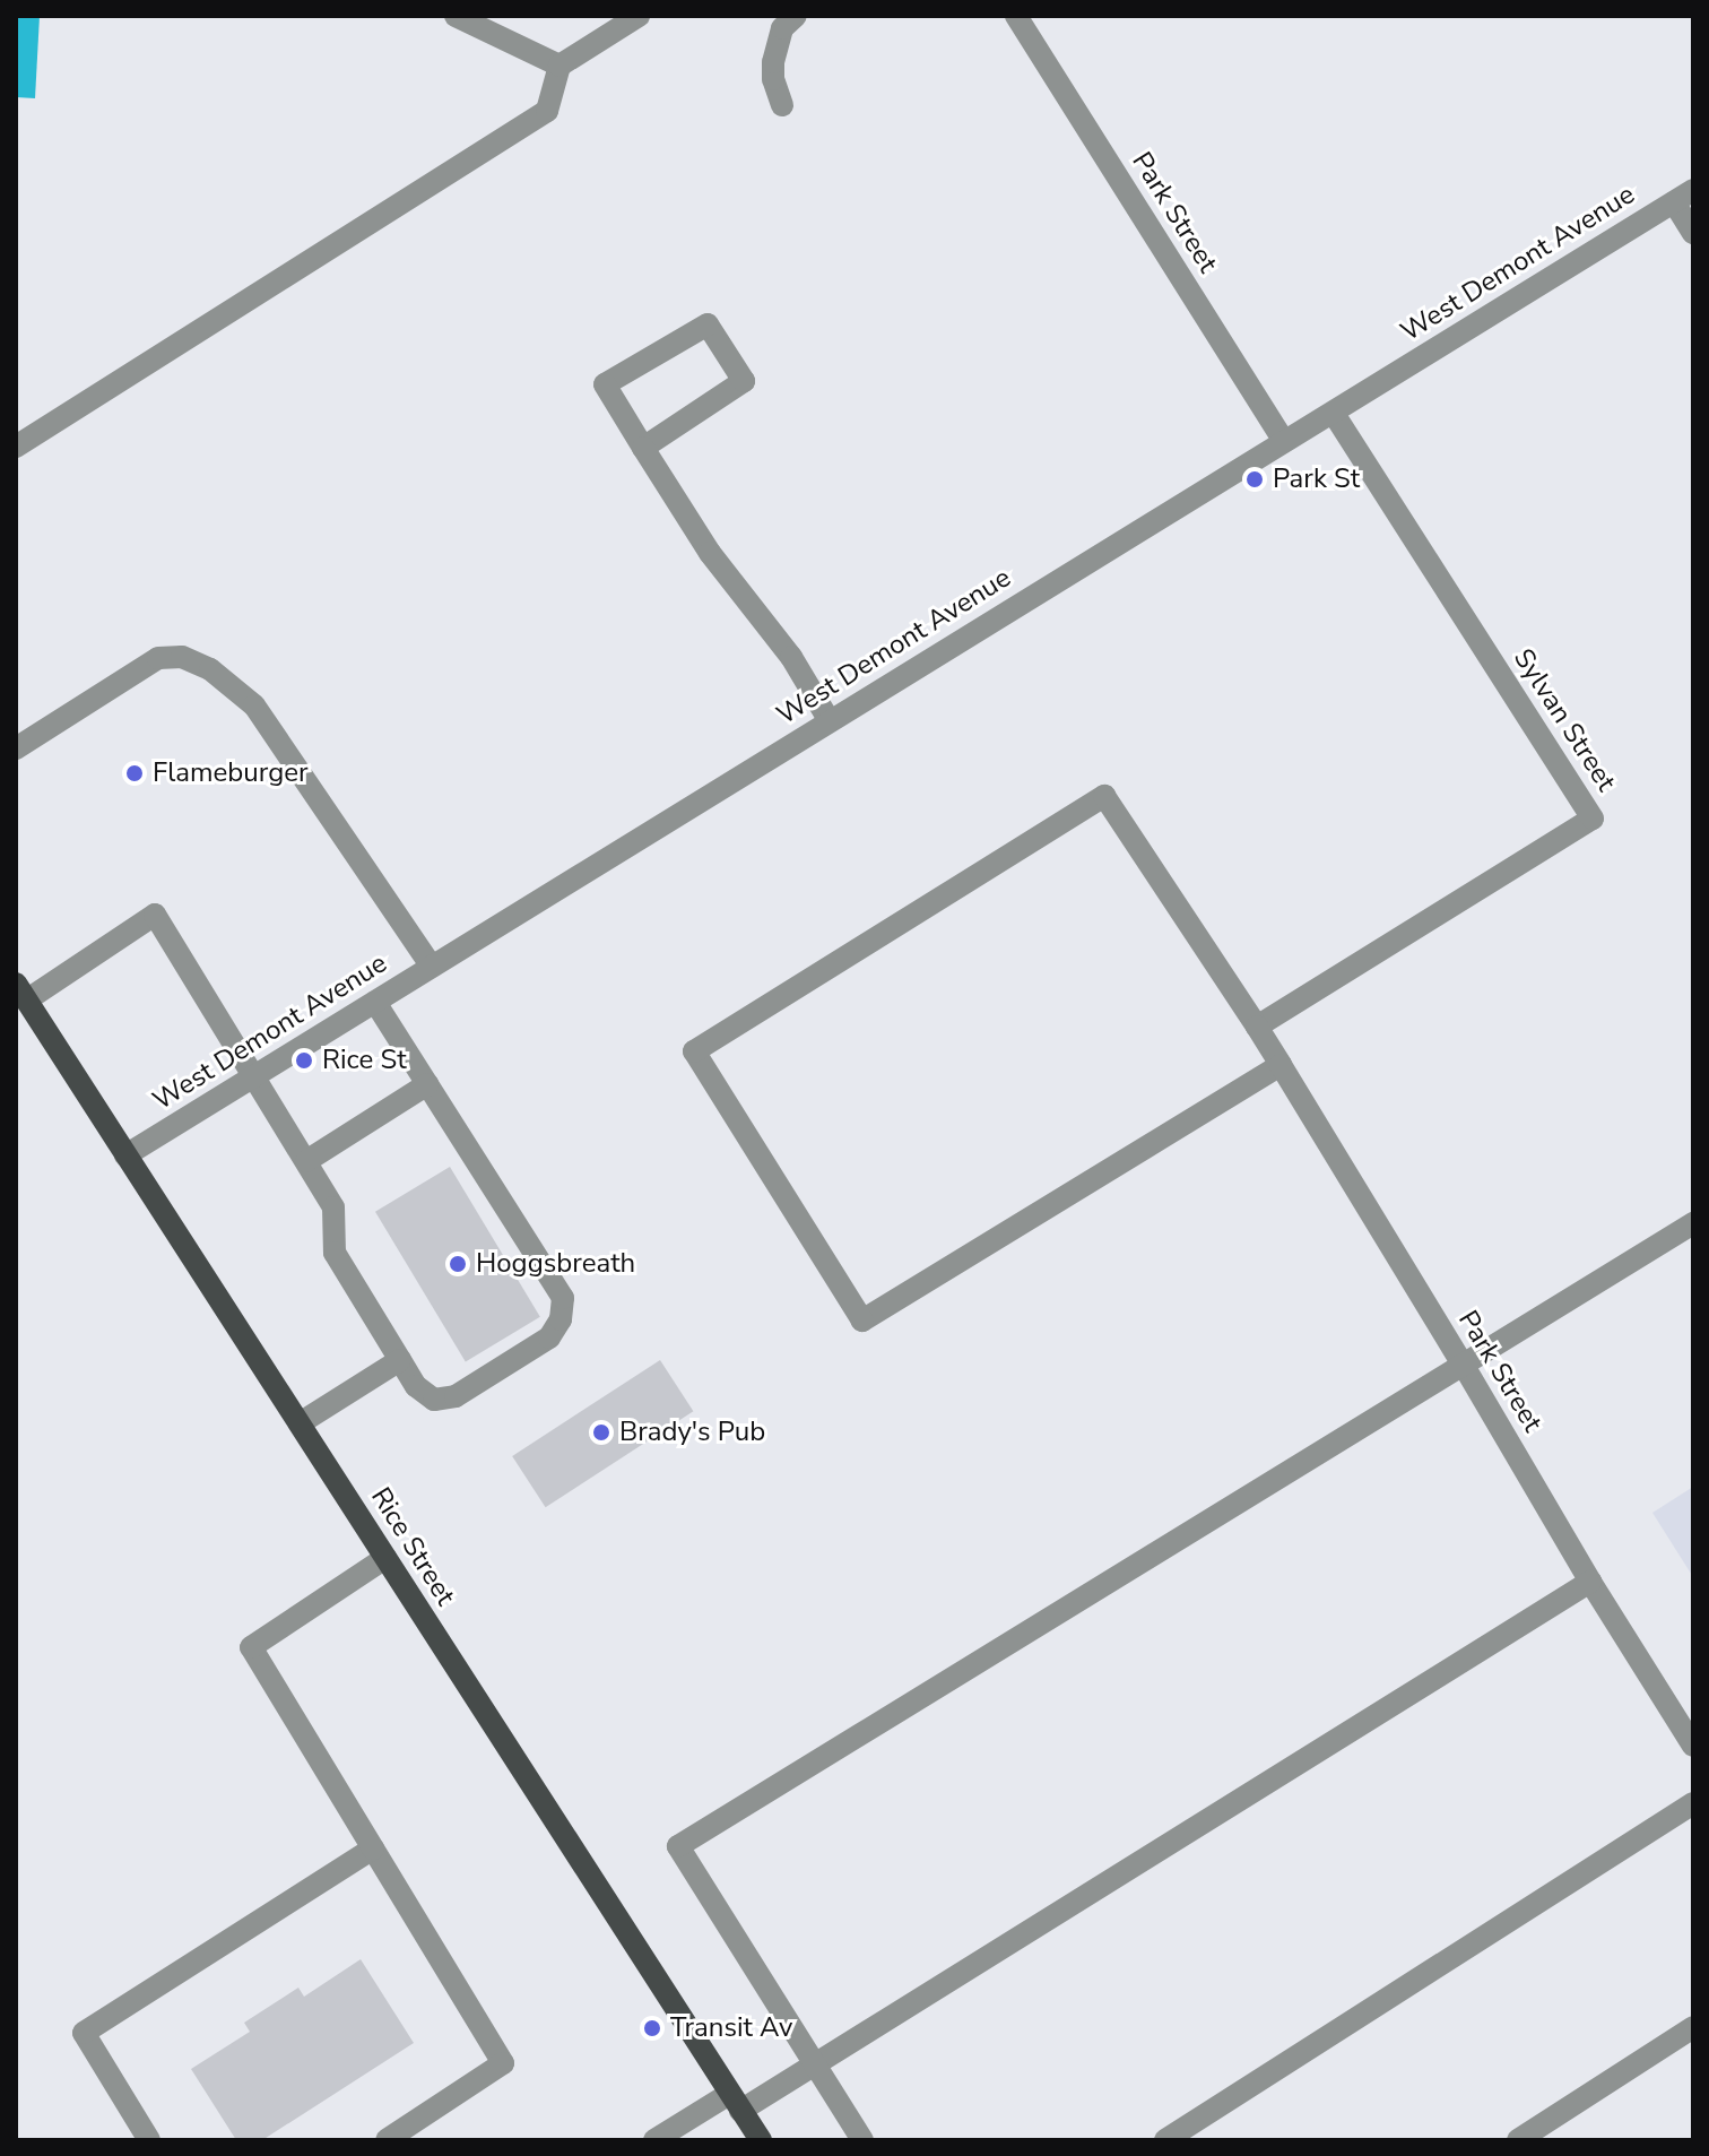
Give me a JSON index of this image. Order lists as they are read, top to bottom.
{
  "streets": {
    "main road": ["Rice Street"],
    "street": ["Park Street", "West Demont Avenue", "Sylvan Street"]
  },
  "crossings": [
    ["Park Street", "West Demont Avenue"],
    ["Park Street", "Sylvan Street"],
    ["West Demont Avenue", "Sylvan Street"],
    ["West Demont Avenue", "Rice Street"]
  ],
  "places": [
    "Park St",
    "Flameburger",
    "Rice St",
    "Hoggsbreath",
    "Brady's Pub",
    "Transit Av"
  ]
}
